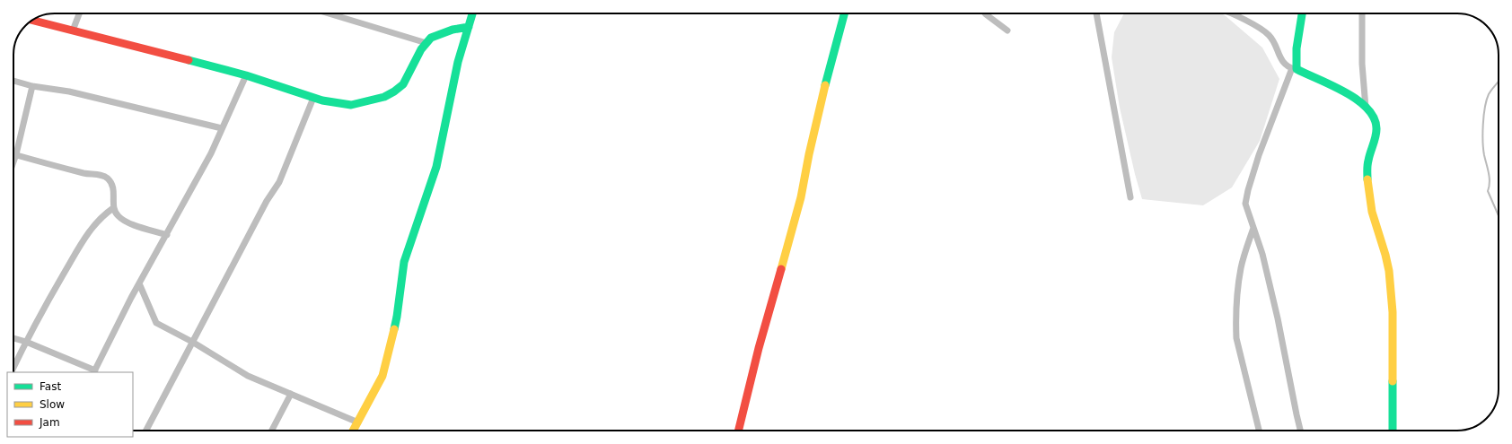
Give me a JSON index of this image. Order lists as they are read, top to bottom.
{
  "legend": ["Fast", "Slow", "Jam"]
}
